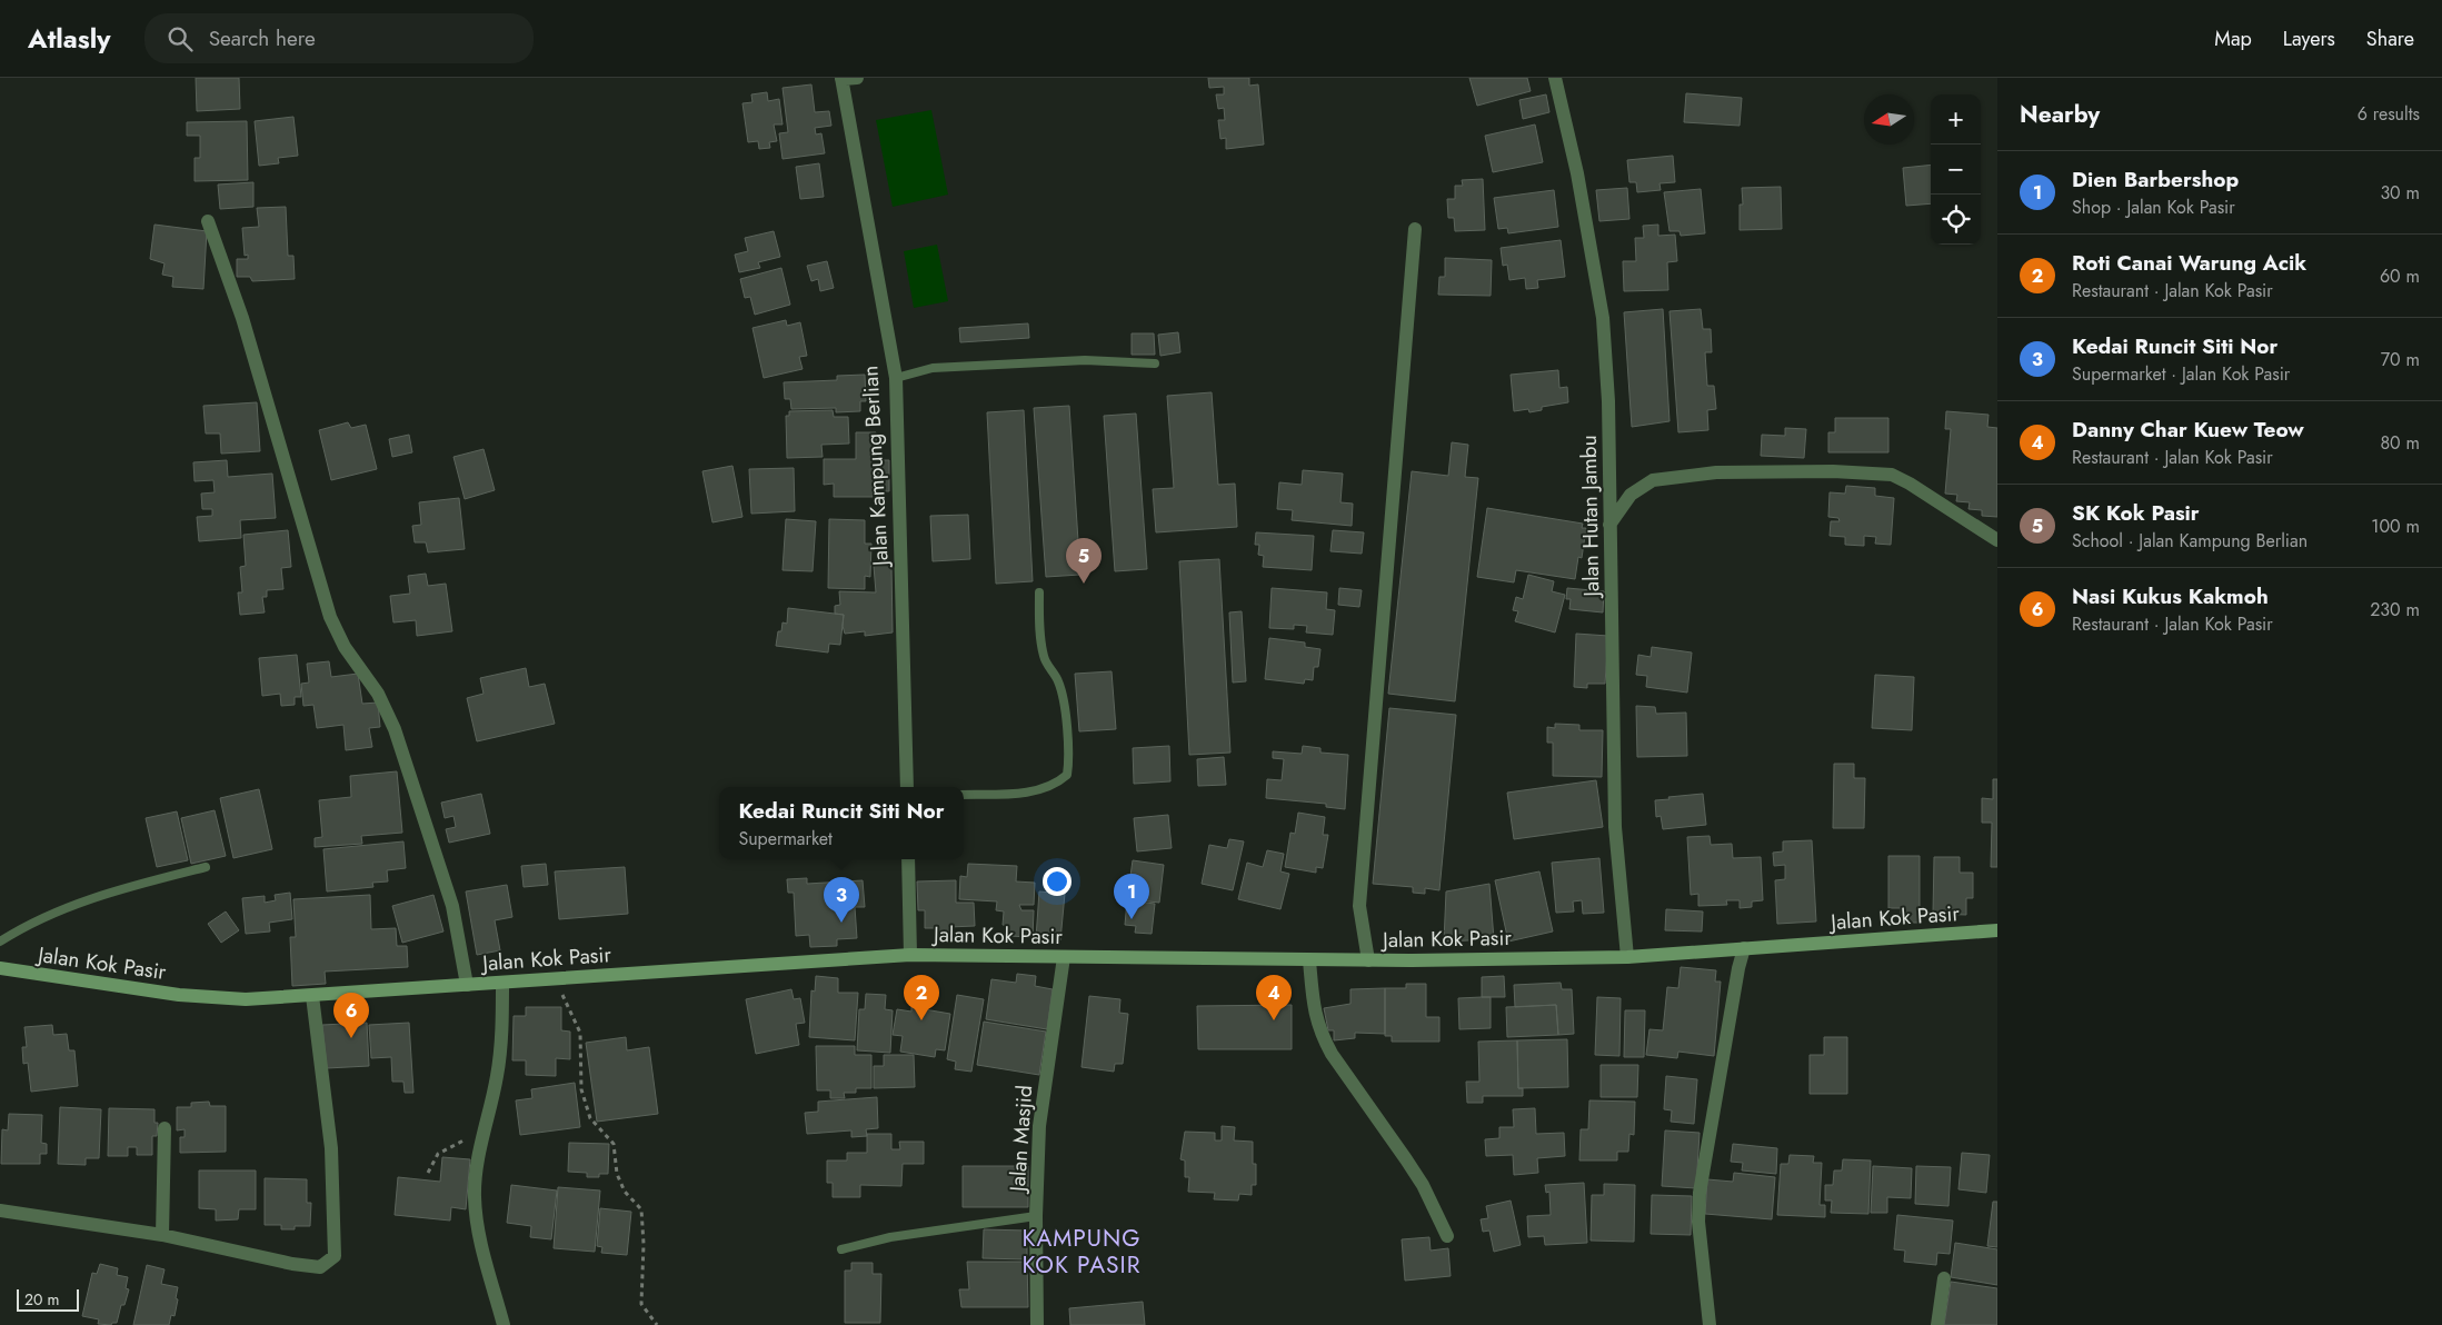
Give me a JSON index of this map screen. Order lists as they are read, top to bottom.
{
  "streets": {
    "street": [
      "Jalan Kampung Berlian",
      "Jalan Hutan Jambu",
      "Jalan Kok Pasir",
      "Jalan Masjid"
    ]
  },
  "crossings": [
    ["Jalan Hutan Jambu", "Jalan Kok Pasir"],
    ["Jalan Kok Pasir", "Jalan Masjid"]
  ],
  "districts": ["KAMPUNG KOK PASIR"],
  "scale_bar": "20 m",
  "north": "left",
  "page": {
    "header": "Atlasly",
    "search": "Search here",
    "nav": ["Map", "Layers", "Share"],
    "heading": ["Nearby", "6 results"],
    "map_buttons": ["+", "−"],
    "list": [
      {
        "mark": "1",
        "name": "Dien Barbershop",
        "note": "Shop · Jalan Kok Pasir",
        "value": "30 m"
      },
      {
        "mark": "2",
        "name": "Roti Canai Warung Acik",
        "note": "Restaurant · Jalan Kok Pasir",
        "value": "60 m"
      },
      {
        "mark": "3",
        "name": "Kedai Runcit Siti Nor",
        "note": "Supermarket · Jalan Kok Pasir",
        "value": "70 m"
      },
      {
        "mark": "4",
        "name": "Danny Char Kuew Teow",
        "note": "Restaurant · Jalan Kok Pasir",
        "value": "80 m"
      },
      {
        "mark": "5",
        "name": "SK Kok Pasir",
        "note": "School · Jalan Kampung Berlian",
        "value": "100 m"
      },
      {
        "mark": "6",
        "name": "Nasi Kukus Kakmoh",
        "note": "Restaurant · Jalan Kok Pasir",
        "value": "230 m"
      }
    ],
    "pins": [
      "5",
      "1",
      "3",
      "2",
      "4",
      "6"
    ],
    "popup": ["Kedai Runcit Siti Nor", "Supermarket"],
    "scale": "20 m"
  }
}
